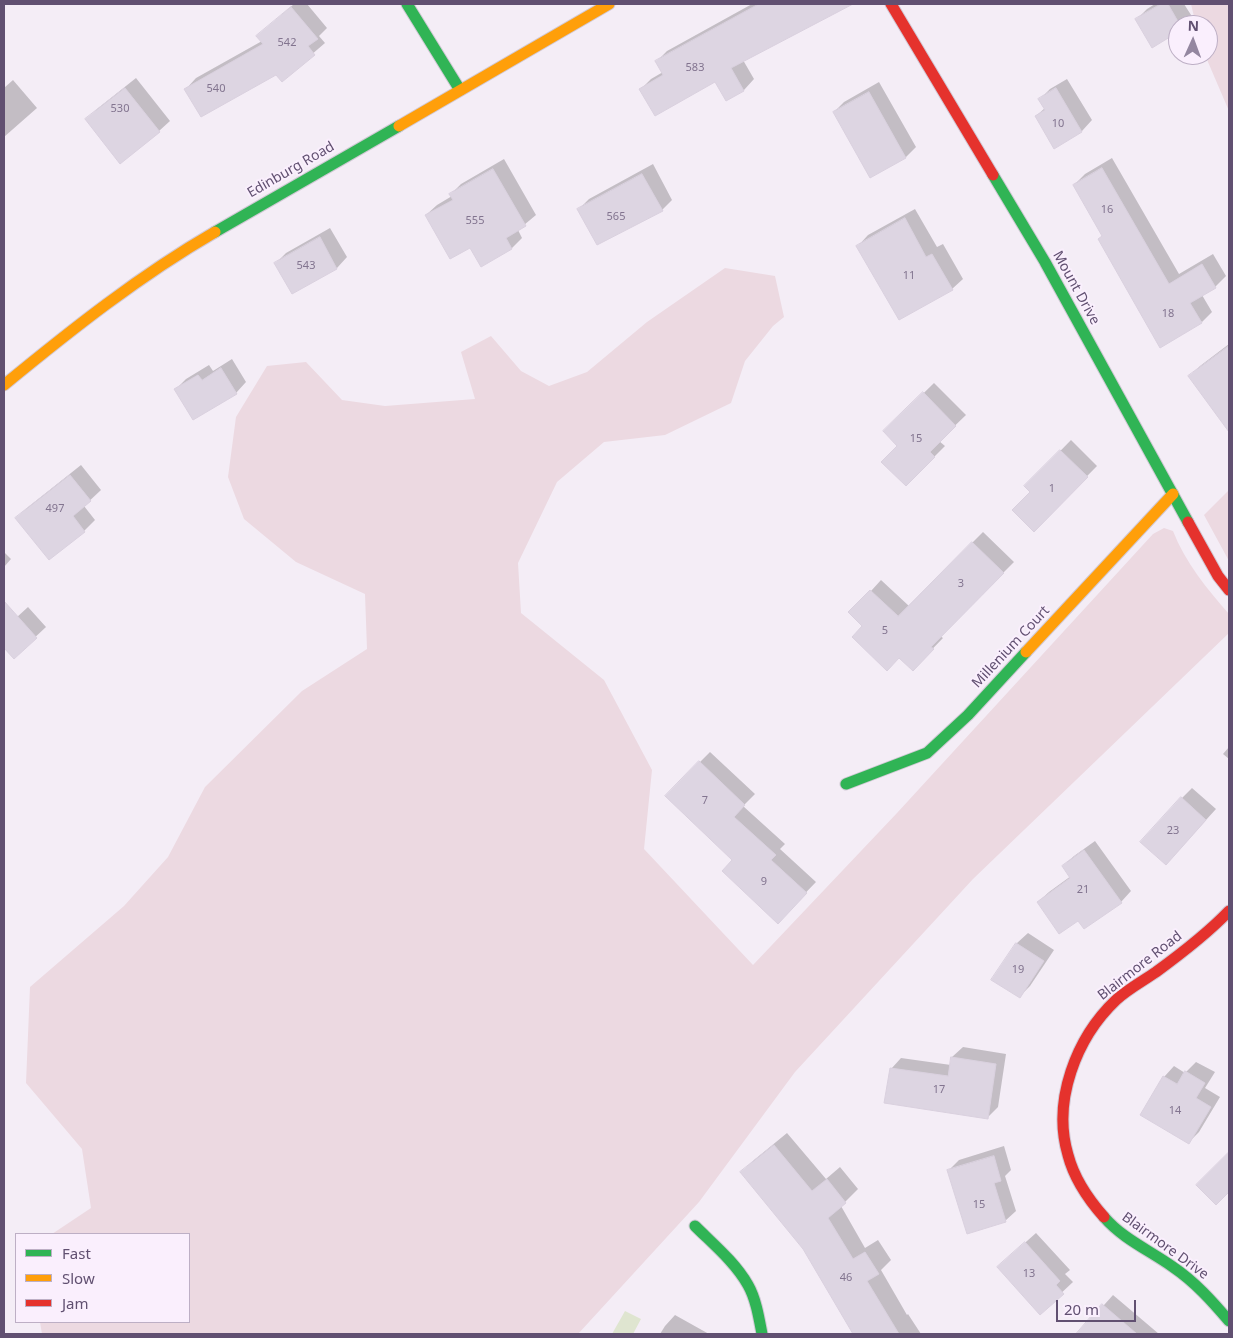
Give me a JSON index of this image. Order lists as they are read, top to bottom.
{
  "streets": {
    "street": [
      "Edinburg Road",
      "Mount Drive",
      "Millenium Court",
      "Blairmore Road",
      "Blairmore Drive"
    ]
  },
  "crossings": [
    ["Mount Drive", "Millenium Court"],
    ["Blairmore Road", "Blairmore Drive"]
  ],
  "house_numbers": [
    "542",
    "583",
    "540",
    "530",
    "10",
    "16",
    "565",
    "555",
    "543",
    "11",
    "18",
    "15",
    "1",
    "497",
    "3",
    "5",
    "7",
    "23",
    "9",
    "21",
    "19",
    "17",
    "14",
    "15",
    "13",
    "46"
  ],
  "legend": ["Fast", "Slow", "Jam"],
  "scale_bar": "20 m",
  "north": "top"
}
